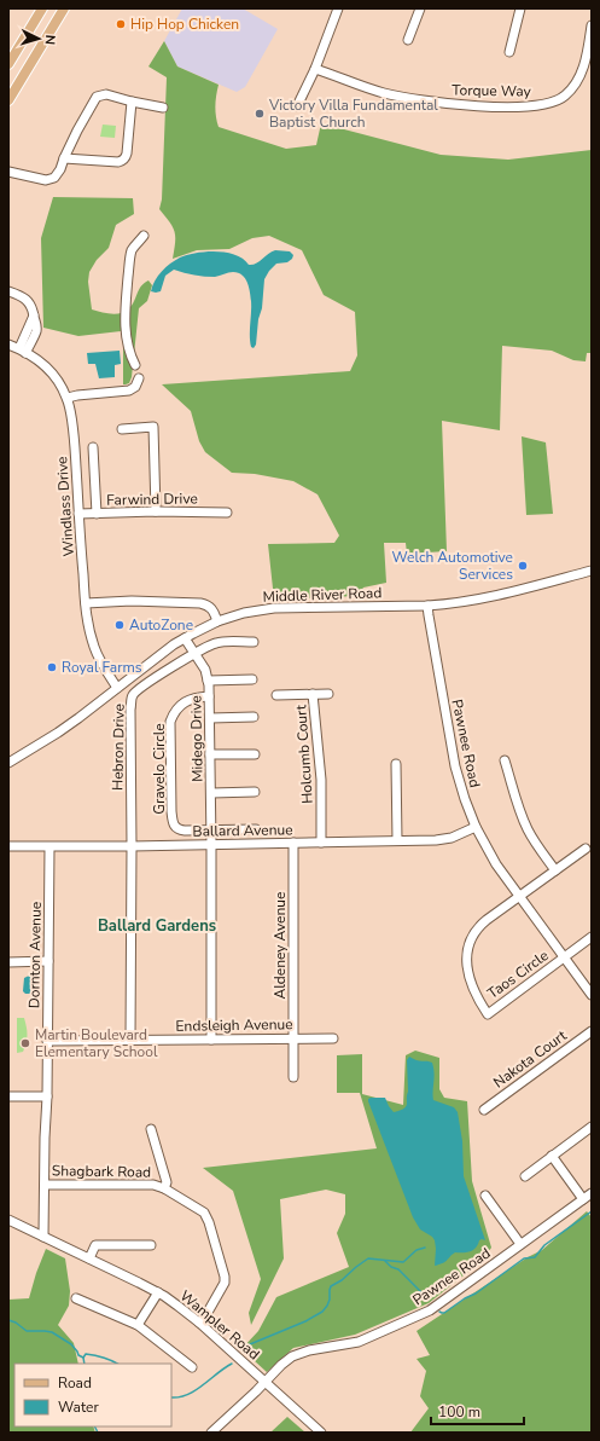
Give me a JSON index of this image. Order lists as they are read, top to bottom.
{
  "streets": {
    "street": [
      "Torque Way",
      "Farwind Drive",
      "Windlass Drive",
      "Middle River Road",
      "Midego Drive",
      "Pawnee Road",
      "Hebron Drive",
      "Holcumb Court",
      "Gravelo Circle",
      "Ballard Avenue",
      "Aldeney Avenue",
      "Dornton Avenue",
      "Taos Circle",
      "Endsleigh Avenue",
      "Nakota Court",
      "Shagbark Road",
      "Wampler Road"
    ]
  },
  "crossings": [
    ["Farwind Drive", "Windlass Drive"],
    ["Windlass Drive", "Middle River Road"],
    ["Middle River Road", "Midego Drive"],
    ["Middle River Road", "Pawnee Road"],
    ["Midego Drive", "Hebron Drive"],
    ["Midego Drive", "Gravelo Circle"],
    ["Midego Drive", "Ballard Avenue"],
    ["Midego Drive", "Endsleigh Avenue"],
    ["Pawnee Road", "Ballard Avenue"],
    ["Pawnee Road", "Taos Circle"],
    ["Pawnee Road", "Wampler Road"],
    ["Hebron Drive", "Ballard Avenue"],
    ["Holcumb Court", "Ballard Avenue"],
    ["Ballard Avenue", "Aldeney Avenue"],
    ["Ballard Avenue", "Dornton Avenue"],
    ["Aldeney Avenue", "Endsleigh Avenue"],
    ["Dornton Avenue", "Endsleigh Avenue"],
    ["Dornton Avenue", "Shagbark Road"],
    ["Dornton Avenue", "Wampler Road"],
    ["Shagbark Road", "Wampler Road"]
  ],
  "districts": ["Ballard Gardens"],
  "places": [
    "Hip Hop Chicken",
    "Victory Villa Fundamental Baptist Church",
    "Welch Automotive Services",
    "AutoZone",
    "Royal Farms",
    "Martin Boulevard Elementary School"
  ],
  "legend": ["Road", "Water"],
  "scale_bar": "100 m",
  "north": "right"
}
